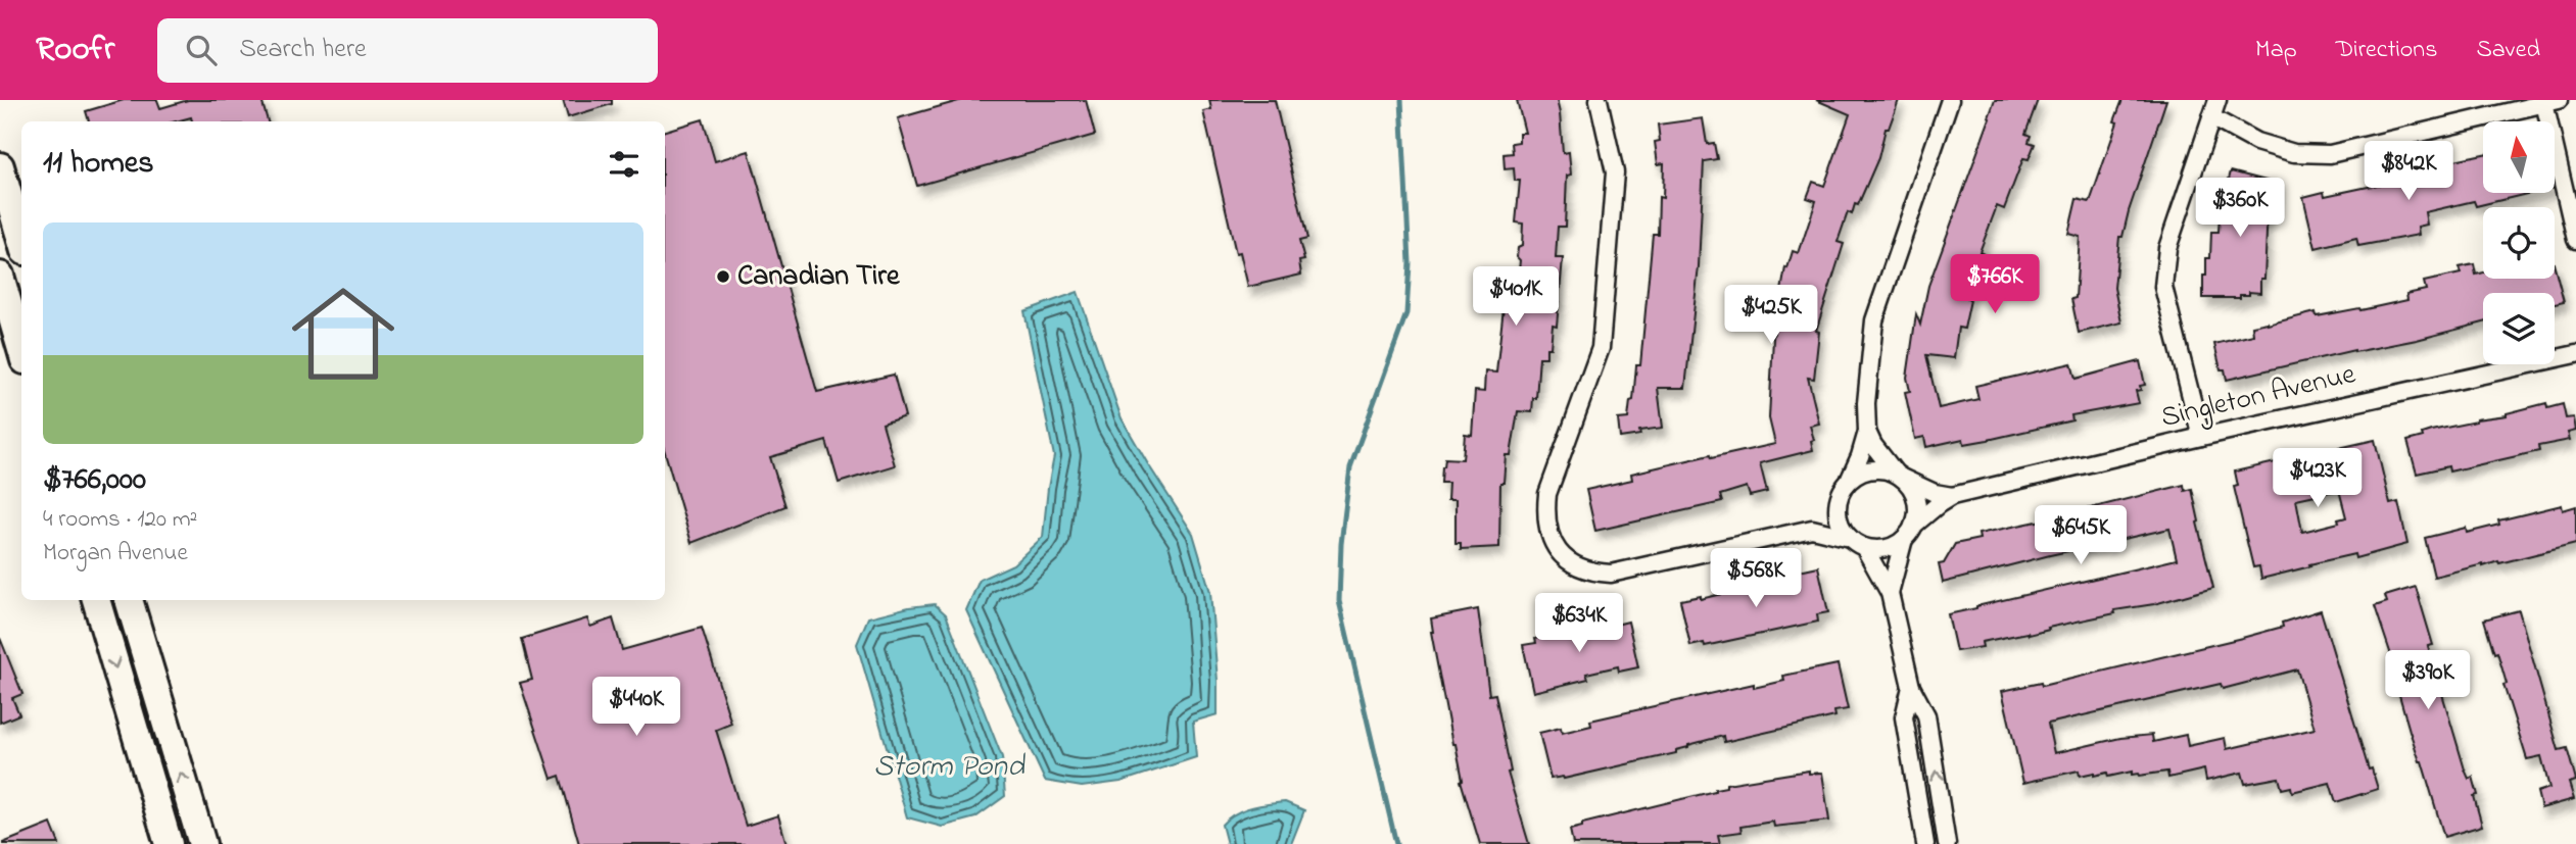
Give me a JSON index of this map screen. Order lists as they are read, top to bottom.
{
  "streets": {
    "street": ["Singleton Avenue"]
  },
  "water": ["Storm Pond"],
  "places": ["Canadian Tire"],
  "north": "top",
  "page": {
    "header": "Roofr",
    "search": "Search here",
    "nav": ["Map", "Directions", "Saved"],
    "heading": "11 homes",
    "price": [
      "$842K",
      "$360K",
      "$766K",
      "$401K",
      "$425K",
      "$423K",
      "$645K",
      "$568K",
      "$634K",
      "$390K",
      "$440K"
    ],
    "list": [
      {
        "name": "$766,000",
        "note": "4 rooms · 120 m² · Morgan Avenue"
      }
    ]
  }
}
